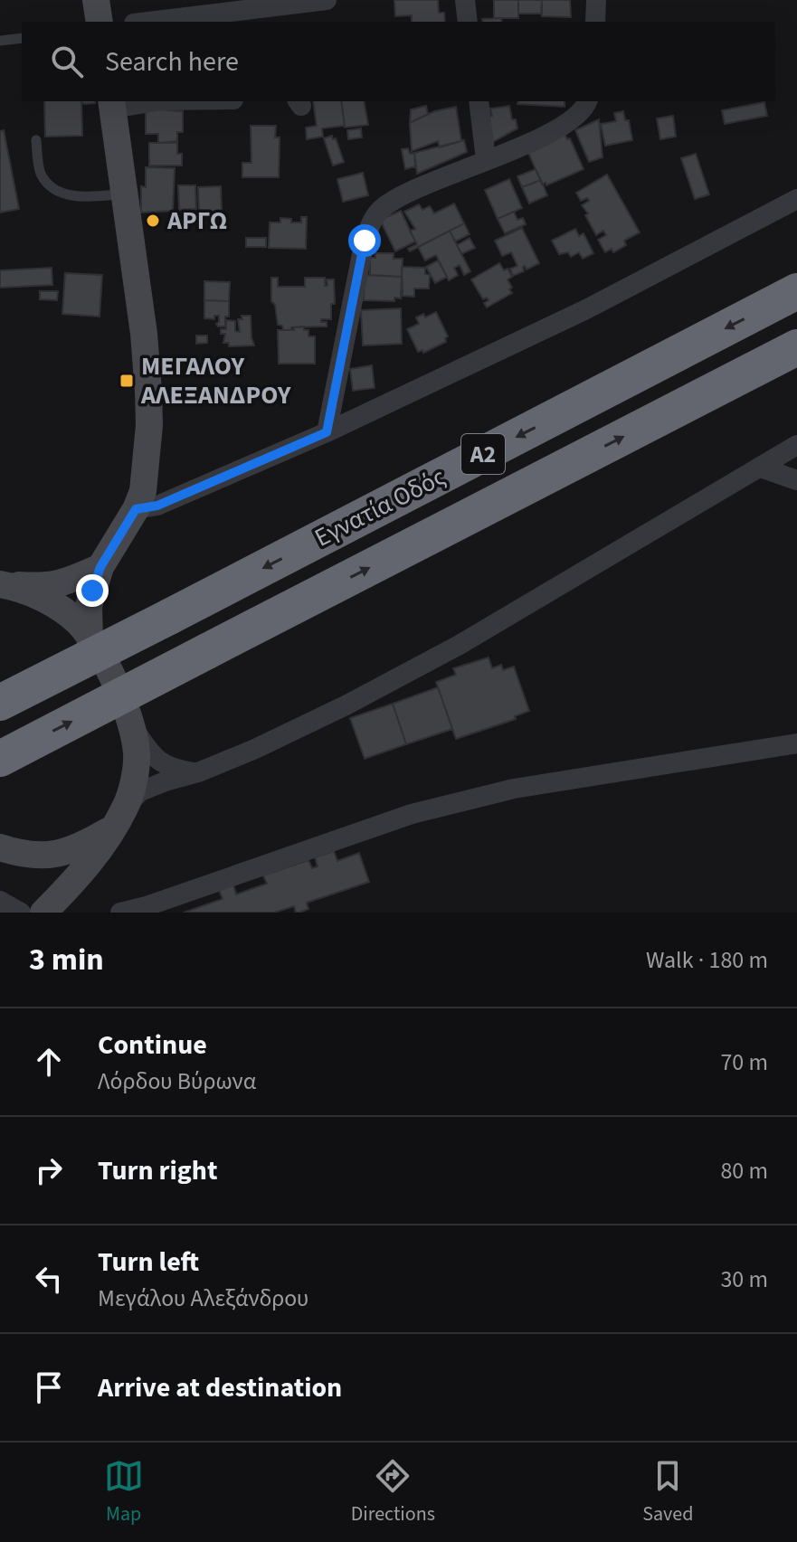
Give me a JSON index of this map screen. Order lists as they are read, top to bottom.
{
  "streets": {
    "highway": ["Α2", "Εγνατία Οδός"]
  },
  "places": {
    "other": ["ΑΡΓΩ"],
    "transit": ["ΜΕΓΑΛΟΥ ΑΛΕΞΑΝΔΡΟΥ"]
  },
  "page": {
    "search": "Search here",
    "heading": ["3 min", "Walk · 180 m"],
    "list": [
      ["Continue", "Λόρδου Βύρωνα", "70 m"],
      ["Turn right", "80 m"],
      ["Turn left", "Μεγάλου Αλεξάνδρου", "30 m"],
      "Arrive at destination"
    ],
    "nav": ["Map", "Directions", "Saved"]
  }
}
